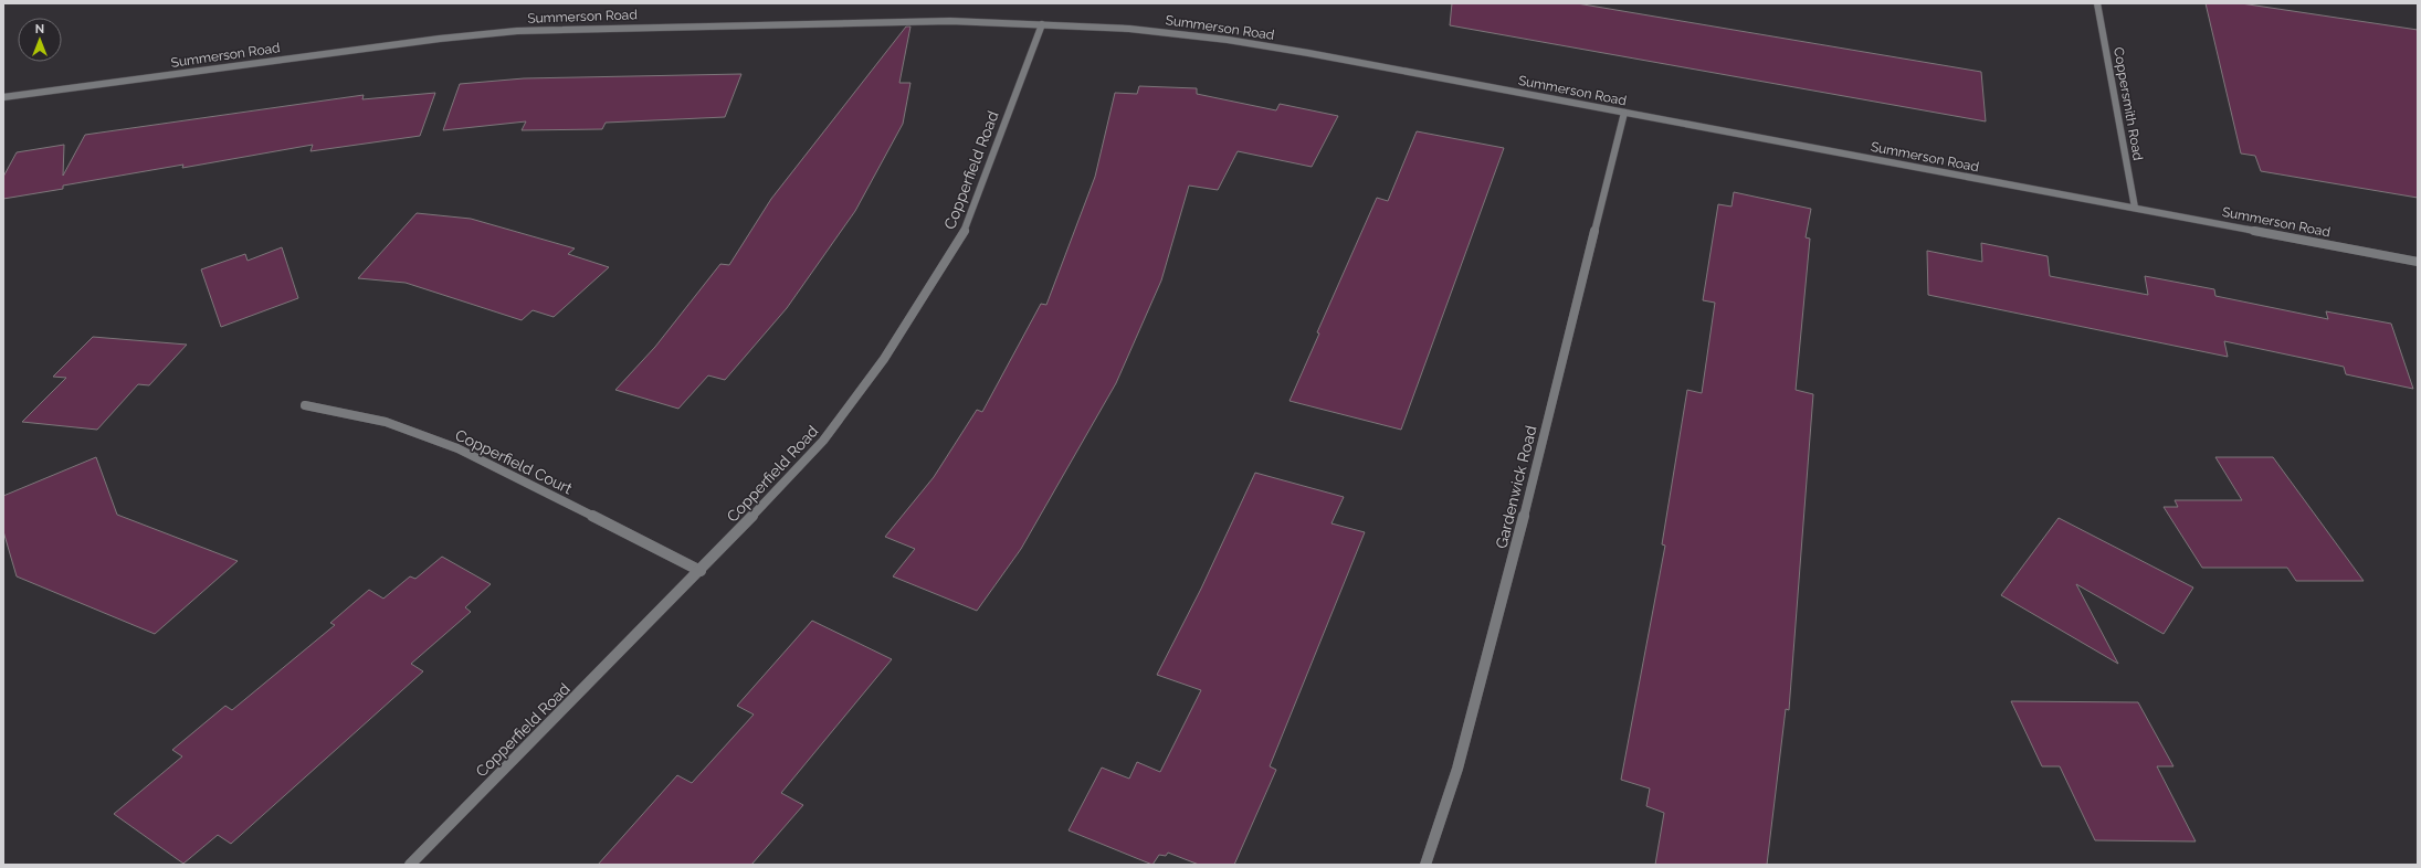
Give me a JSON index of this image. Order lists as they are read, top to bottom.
{
  "streets": {
    "street": [
      "Summerson Road",
      "Coppersmith Road",
      "Copperfield Road",
      "Copperfield Court",
      "Gardenwick Road"
    ]
  },
  "crossings": [
    ["Summerson Road", "Coppersmith Road"],
    ["Summerson Road", "Copperfield Road"],
    ["Summerson Road", "Gardenwick Road"],
    ["Copperfield Road", "Copperfield Court"]
  ],
  "north": "top"
}
